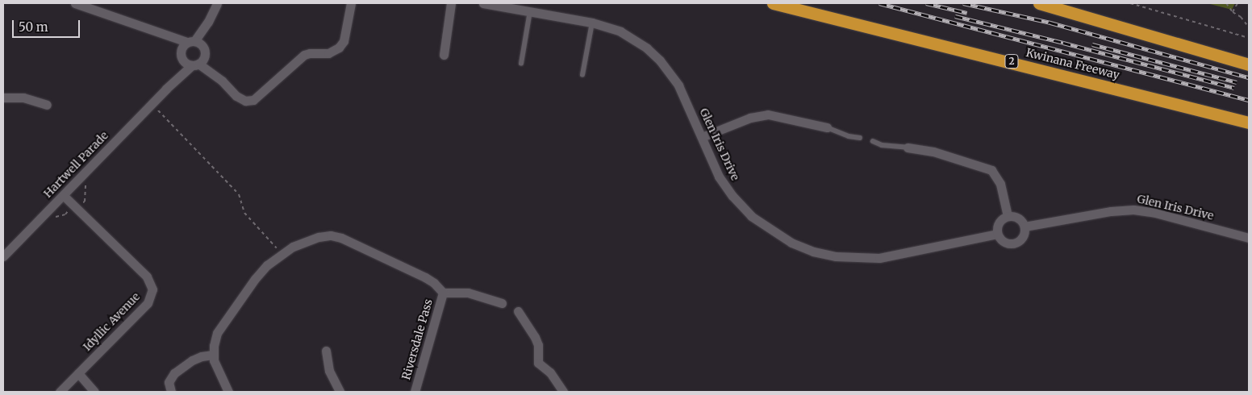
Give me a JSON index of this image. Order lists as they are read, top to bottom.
{
  "streets": {
    "highway": ["2", "Kwinana Freeway"],
    "street": [
      "Glen Iris Drive",
      "Hartwell Parade",
      "Idyllic Avenue",
      "Riversdale Pass"
    ]
  },
  "crossings": [
    ["Hartwell Parade", "Idyllic Avenue"]
  ],
  "scale_bar": "50 m"
}
